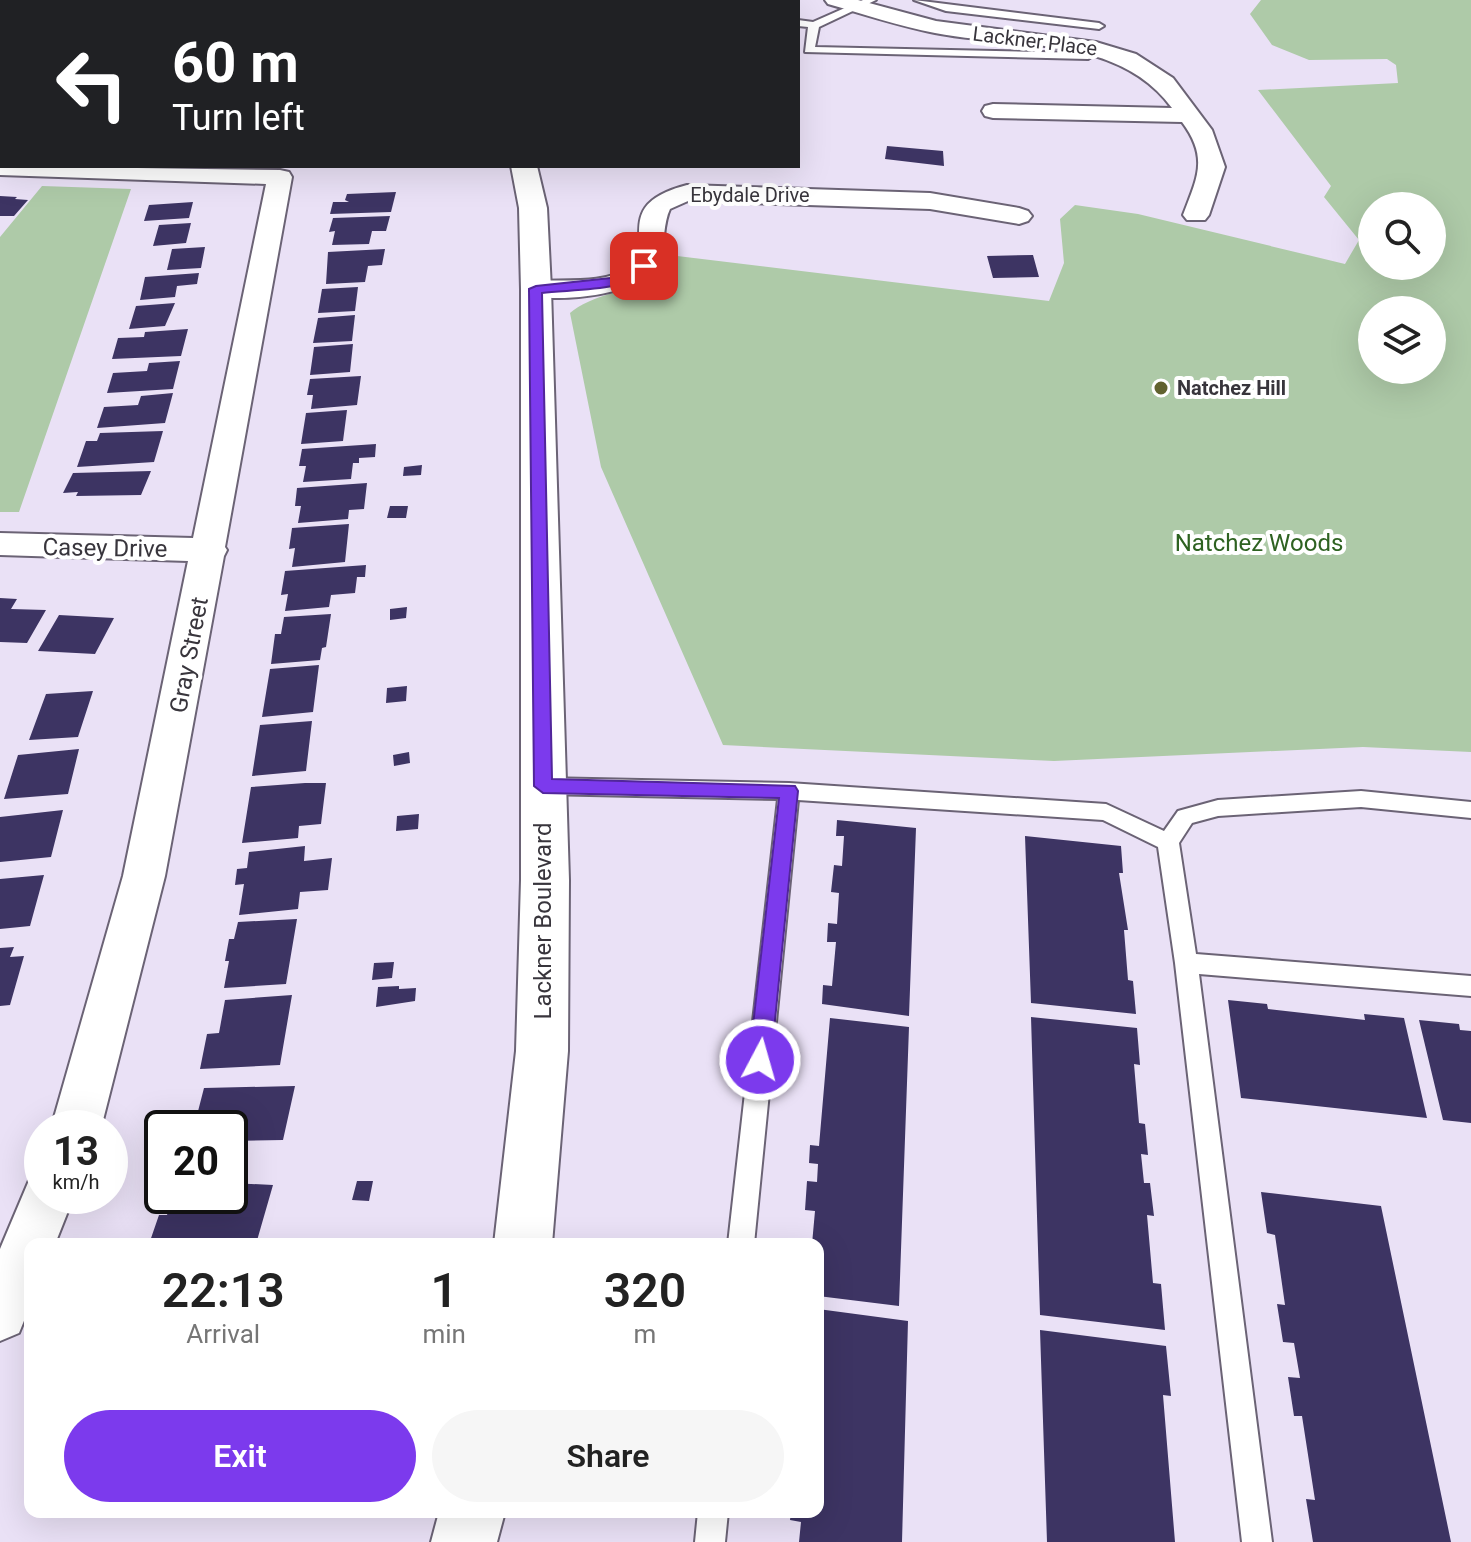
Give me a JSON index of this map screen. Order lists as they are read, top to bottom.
{
  "streets": {
    "main road": ["Lackner Boulevard"],
    "street": [
      "Lackner Place",
      "Ebydale Drive",
      "Casey Drive",
      "Gray Street"
    ]
  },
  "crossings": [
    ["Ebydale Drive", "Lackner Boulevard"],
    ["Casey Drive", "Gray Street"]
  ],
  "parks": ["Natchez Woods"],
  "places": ["Natchez Hill"],
  "page": {
    "turn": ["60 m", "Turn left"],
    "speed": "13 km/h",
    "limit": "20",
    "eta": [
      "22:13",
      "Arrival",
      "1",
      "min",
      "320",
      "m"
    ],
    "buttons": ["Exit", "Share"]
  }
}
